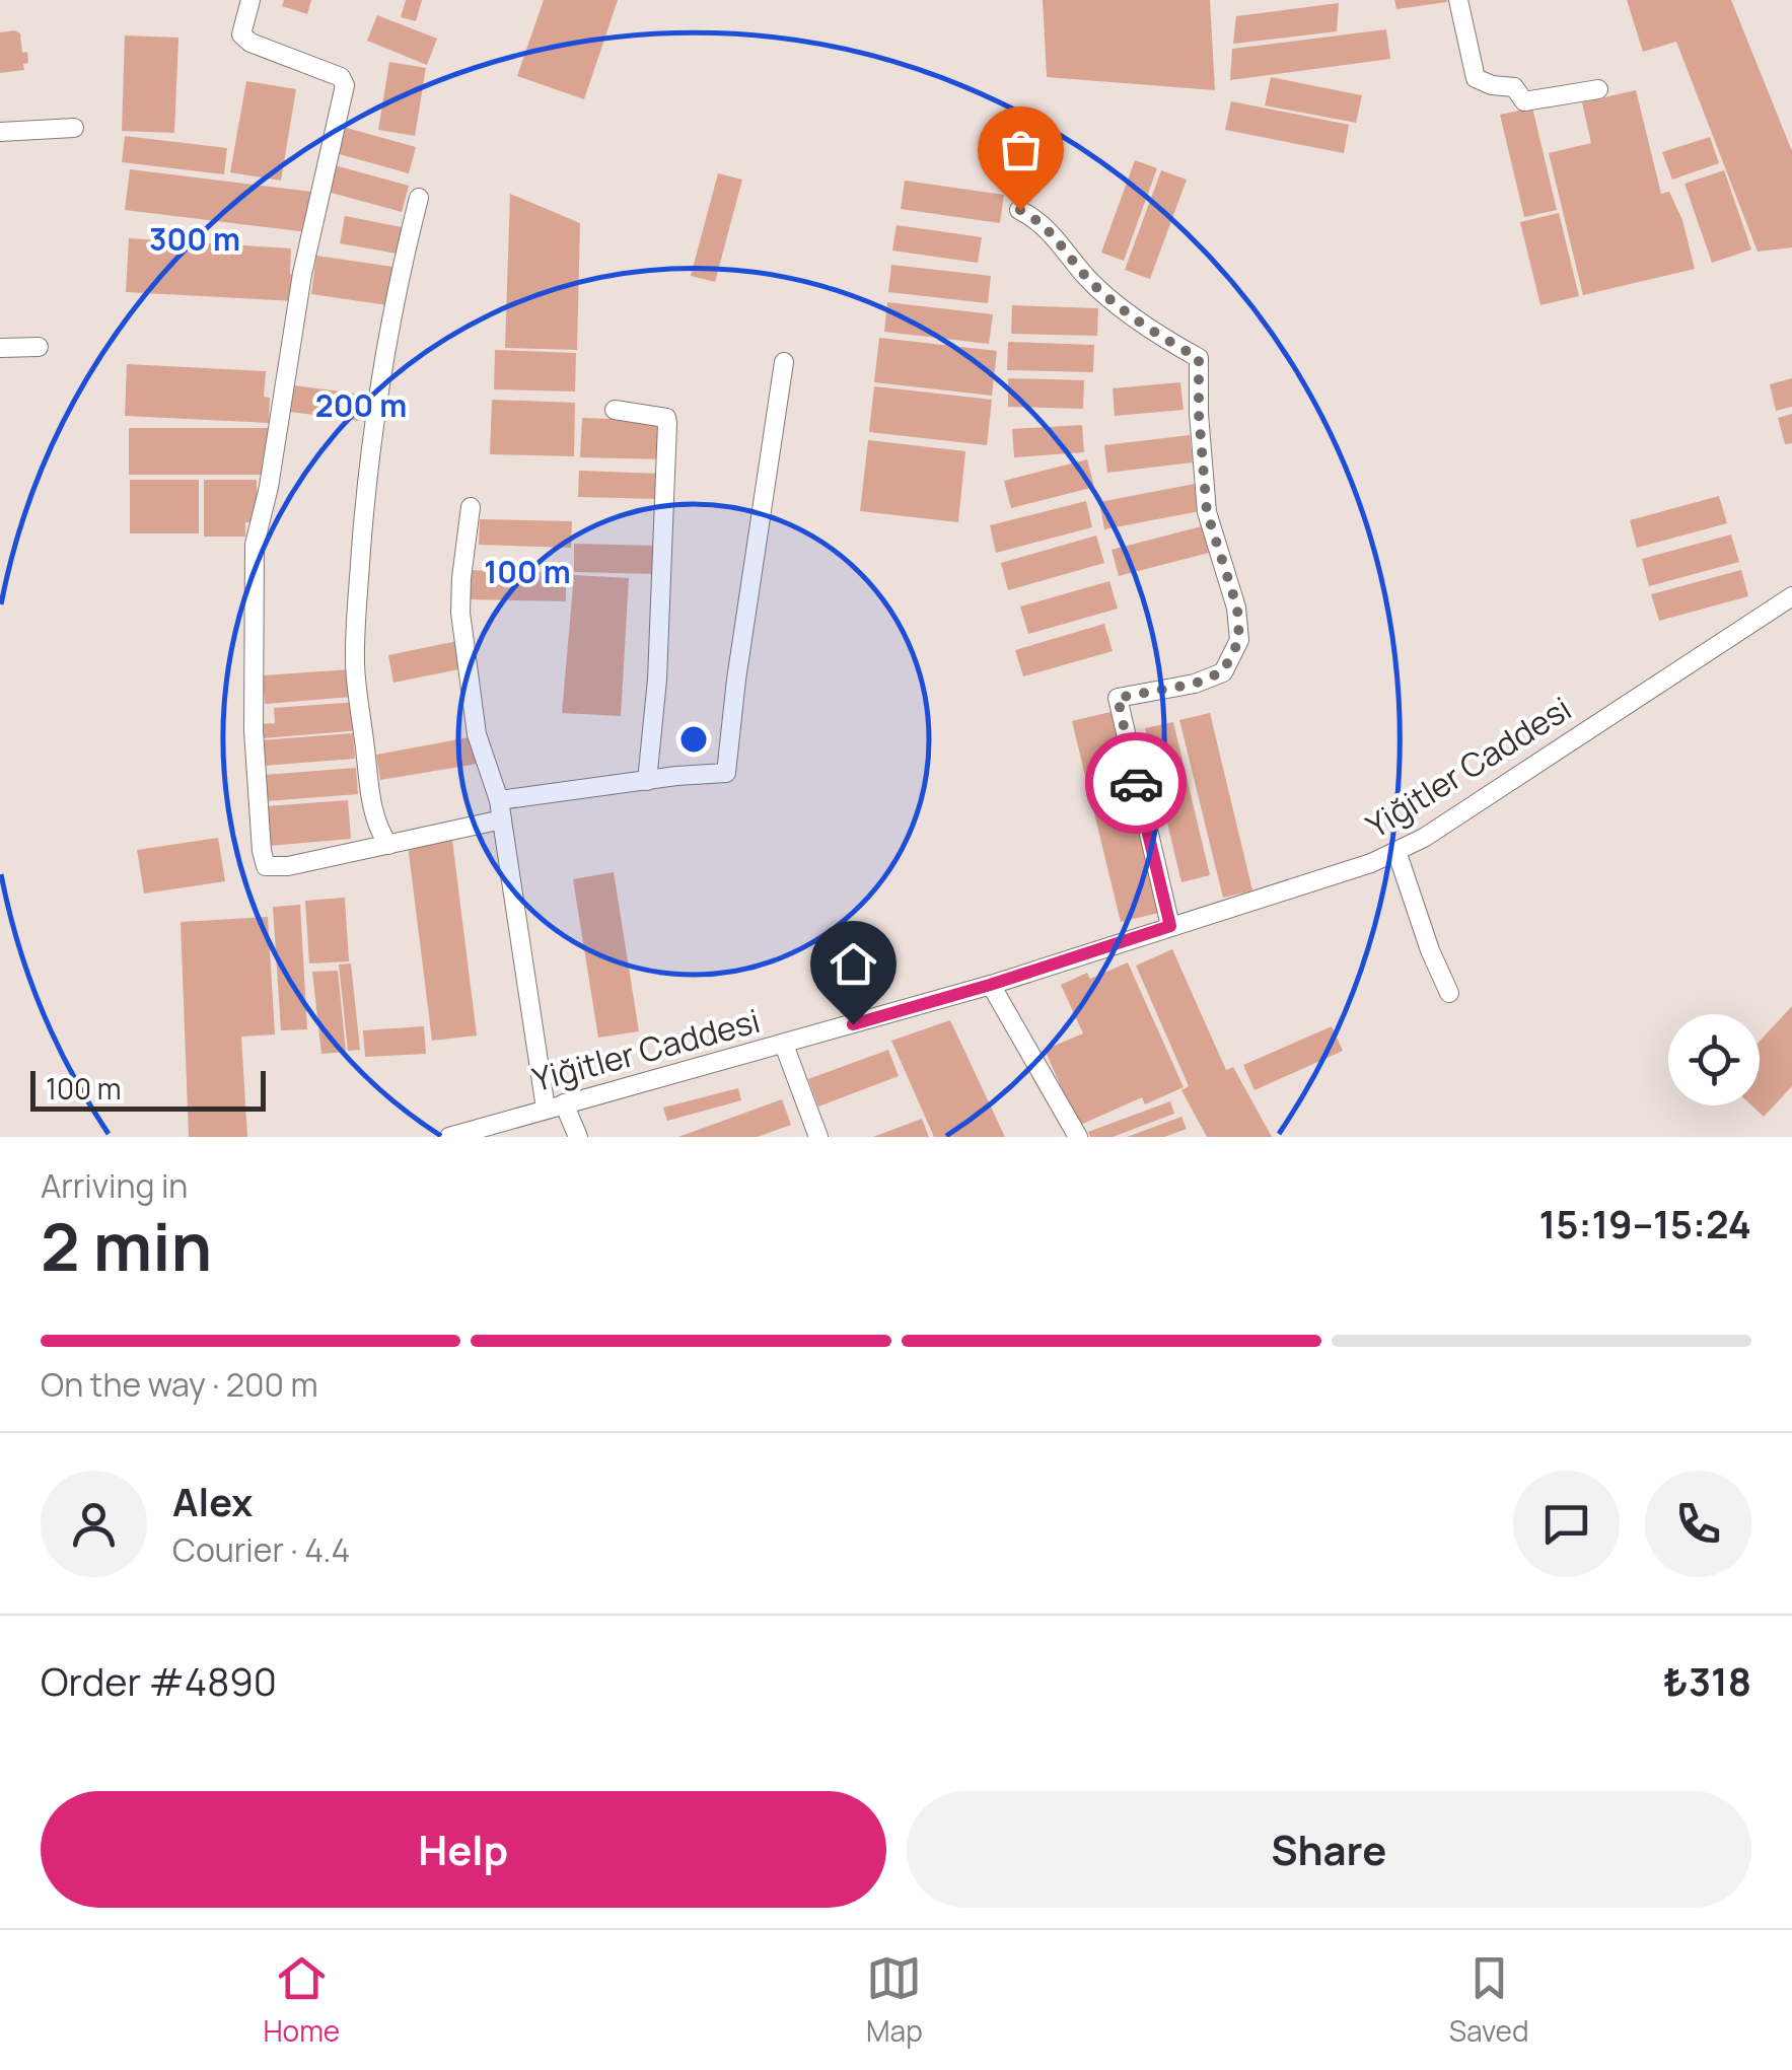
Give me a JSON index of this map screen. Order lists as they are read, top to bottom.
{
  "streets": {
    "street": ["Yiğitler Caddesi"]
  },
  "scale_bar": "100 m",
  "page": {
    "scale": "100 m",
    "heading": ["2 min", "Arriving in", "15:19–15:24"],
    "panel": [
      "Alex",
      "Courier · 4.4",
      "Order #4890",
      "₺318"
    ],
    "bar": "On the way · 200 m",
    "buttons": ["Help", "Share"],
    "tabs": ["Home", "Map", "Saved"]
  },
  "rings": ["300 m", "200 m", "100 m"]
}
